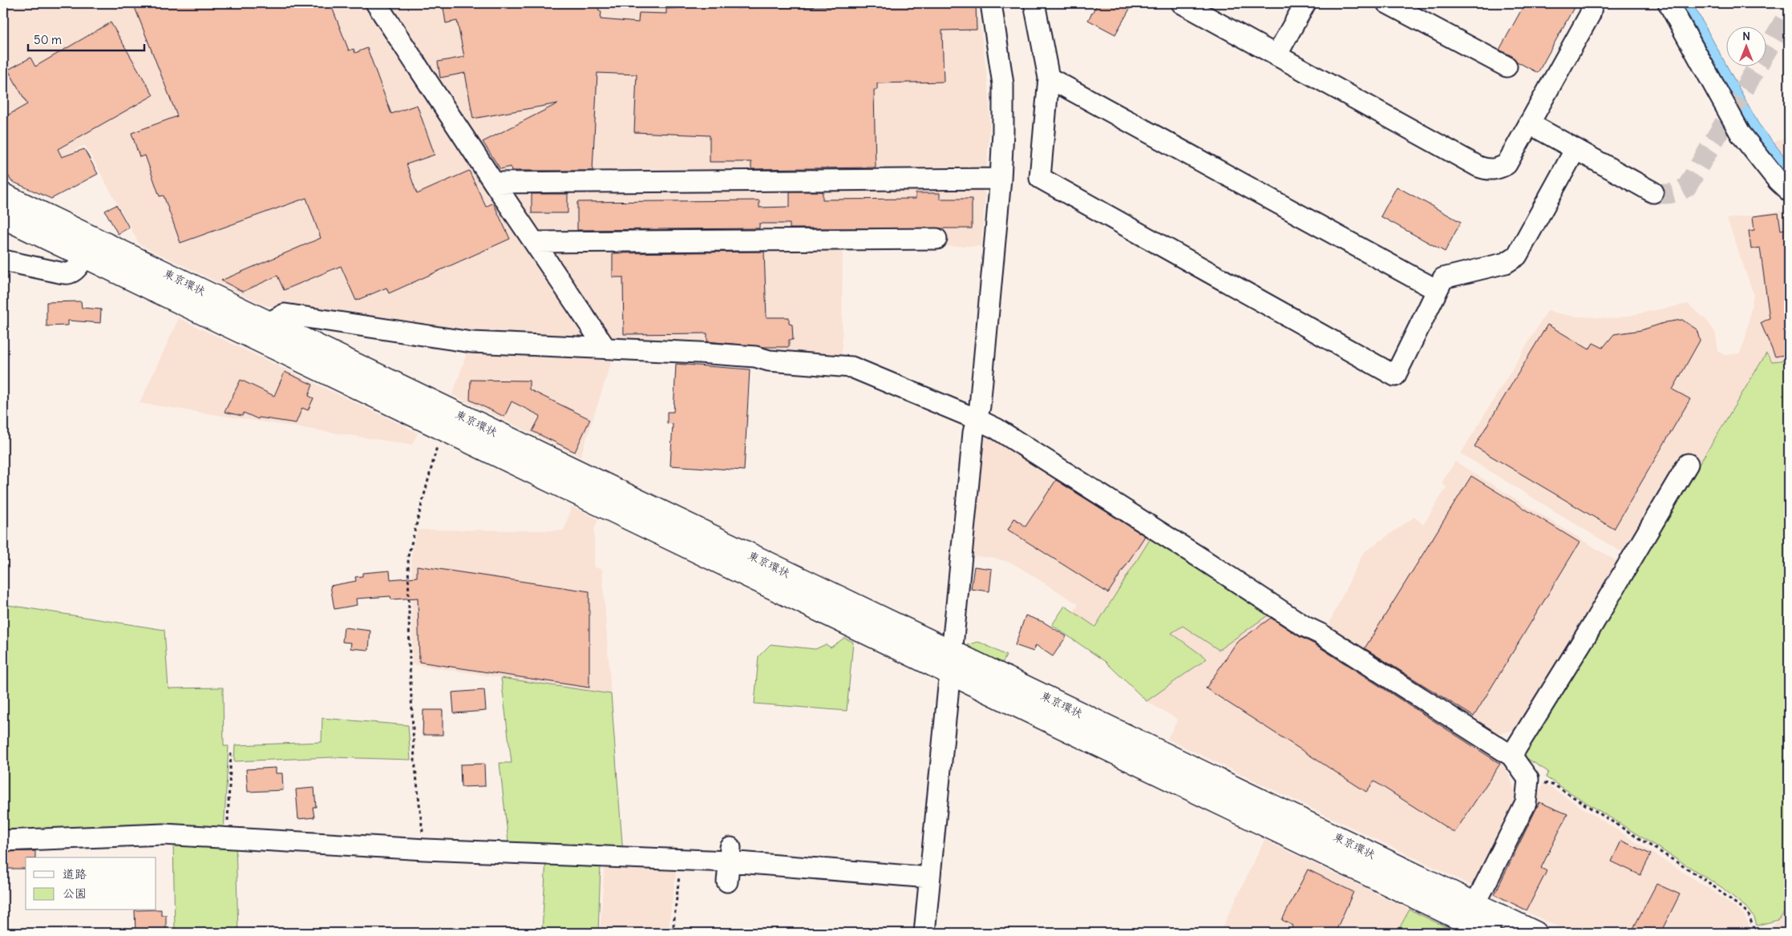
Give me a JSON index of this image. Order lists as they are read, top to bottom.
{
  "streets": {
    "highway": ["東京環状"]
  },
  "legend": ["道路", "公園"],
  "scale_bar": "50 m",
  "north": "top"
}
